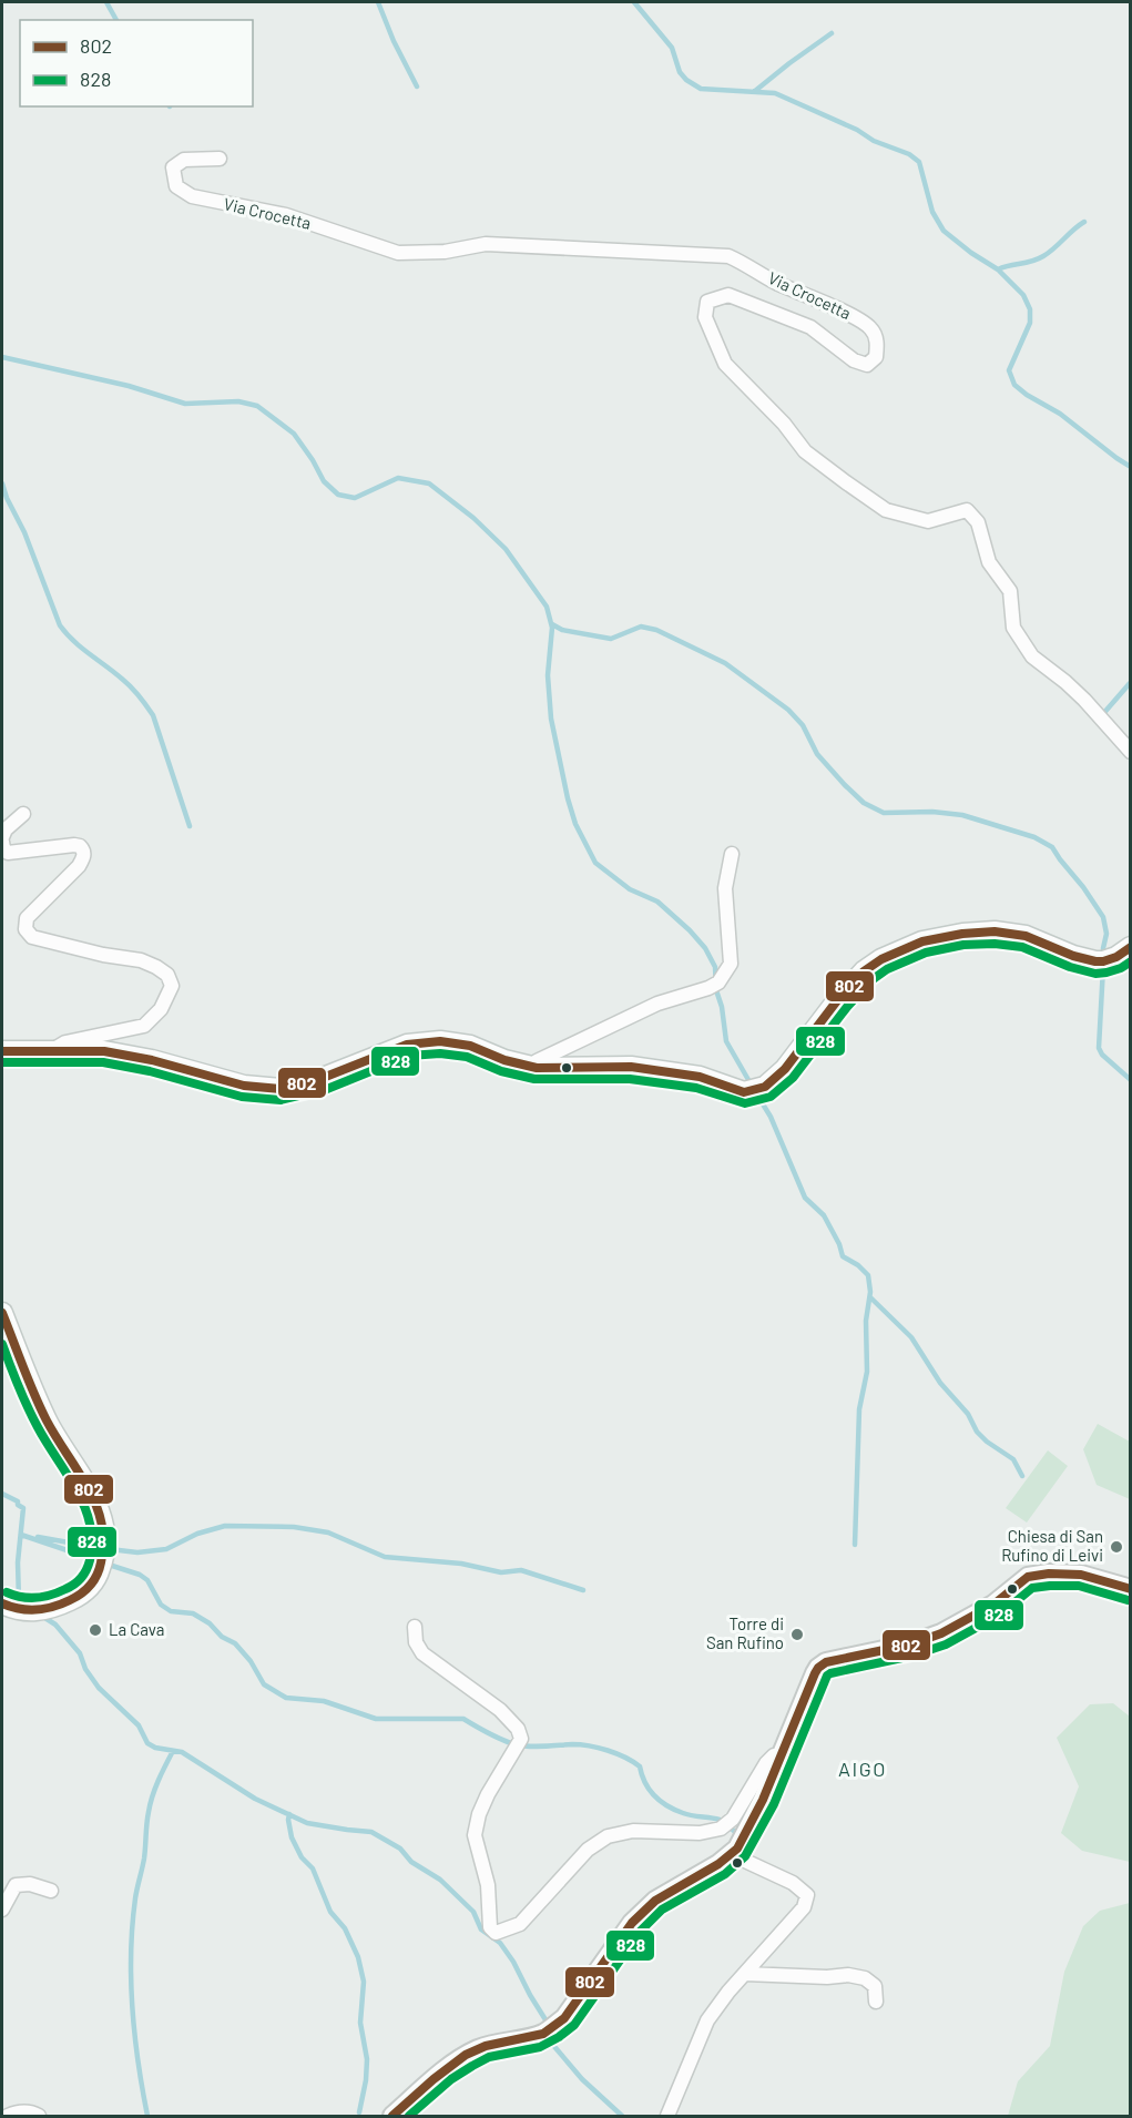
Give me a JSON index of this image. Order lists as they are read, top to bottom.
{
  "streets": {
    "street": ["Via Crocetta"]
  },
  "districts": ["AIGO"],
  "places": ["Chiesa di San Rufino di Leivi", "La Cava", "Torre di San Rufino"],
  "lines": ["transit line 802", "transit line 828"],
  "legend": ["802", "828"]
}
